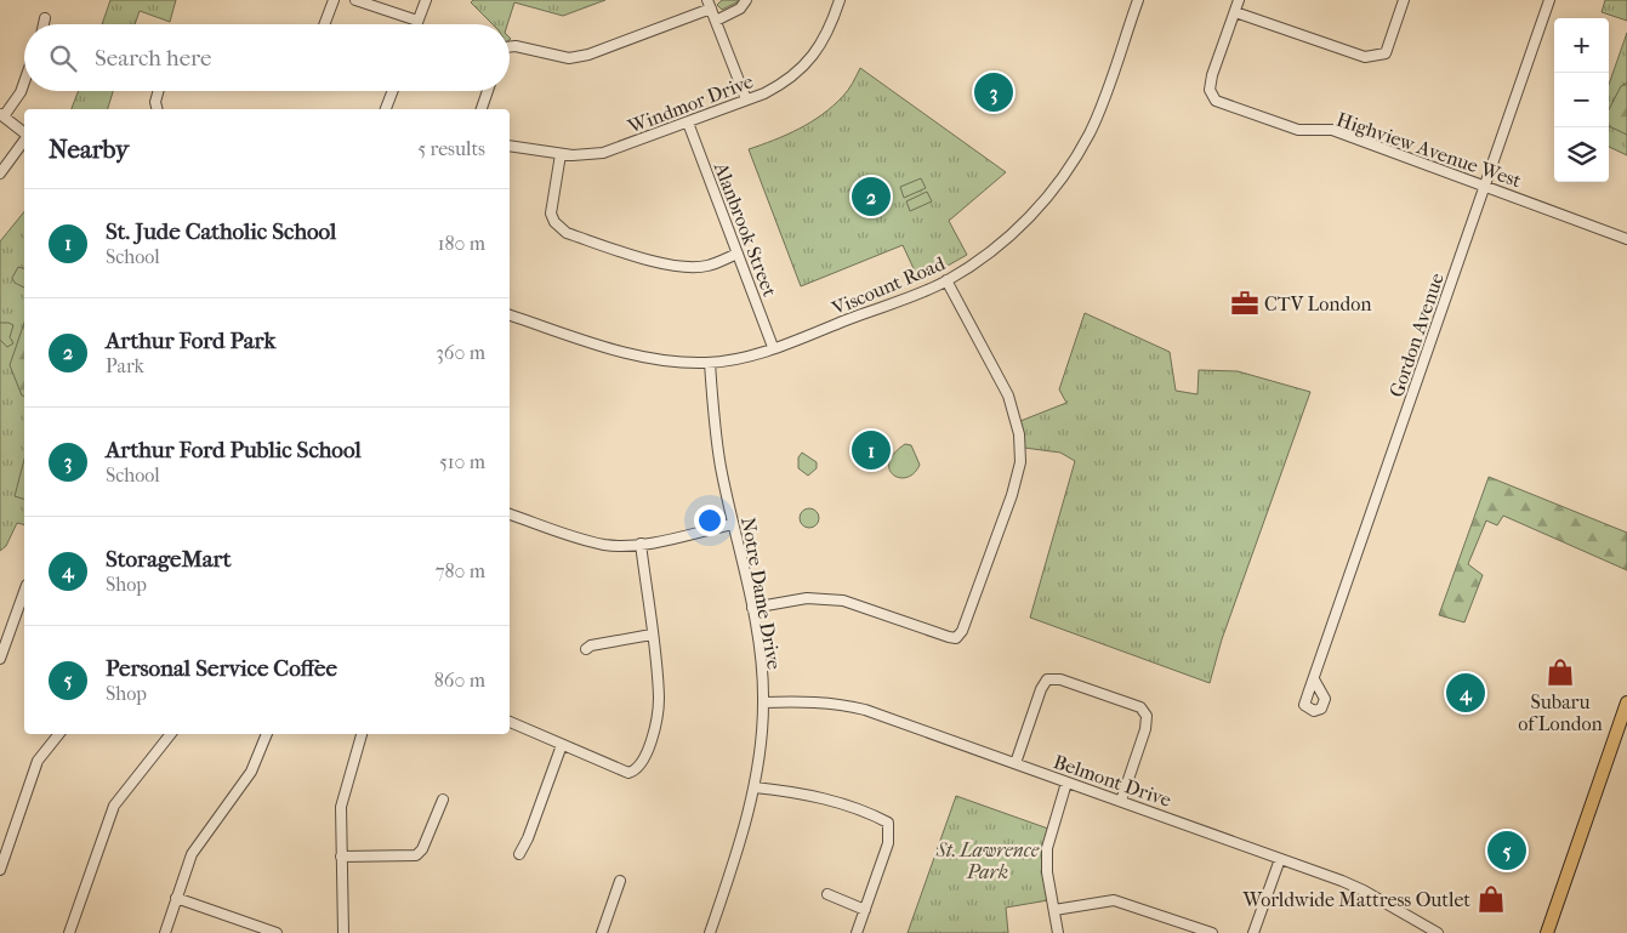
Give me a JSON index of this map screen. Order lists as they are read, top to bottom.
{
  "streets": {
    "street": [
      "Windmor Drive",
      "Highview Avenue West",
      "Alanbrook Street",
      "Viscount Road",
      "Gordon Avenue",
      "Notre Dame Drive",
      "Belmont Drive"
    ]
  },
  "crossings": [
    ["Windmor Drive", "Alanbrook Street"],
    ["Highview Avenue West", "Gordon Avenue"],
    ["Alanbrook Street", "Viscount Road"],
    ["Viscount Road", "Notre Dame Drive"],
    ["Notre Dame Drive", "Belmont Drive"]
  ],
  "parks": ["St. Lawrence Park"],
  "places": {
    "office": ["CTV London"],
    "shop": ["Subaru of London", "Worldwide Mattress Outlet"]
  },
  "page": {
    "map_buttons": ["+", "−"],
    "search": "Search here",
    "pins": [
      "3",
      "2",
      "1",
      "4",
      "5"
    ],
    "heading": ["Nearby", "5 results"],
    "list": [
      {
        "mark": "1",
        "name": "St. Jude Catholic School",
        "note": "School",
        "value": "180 m"
      },
      {
        "mark": "2",
        "name": "Arthur Ford Park",
        "note": "Park",
        "value": "360 m"
      },
      {
        "mark": "3",
        "name": "Arthur Ford Public School",
        "note": "School",
        "value": "510 m"
      },
      {
        "mark": "4",
        "name": "StorageMart",
        "note": "Shop",
        "value": "780 m"
      },
      {
        "mark": "5",
        "name": "Personal Service Coffee",
        "note": "Shop",
        "value": "860 m"
      }
    ]
  }
}
